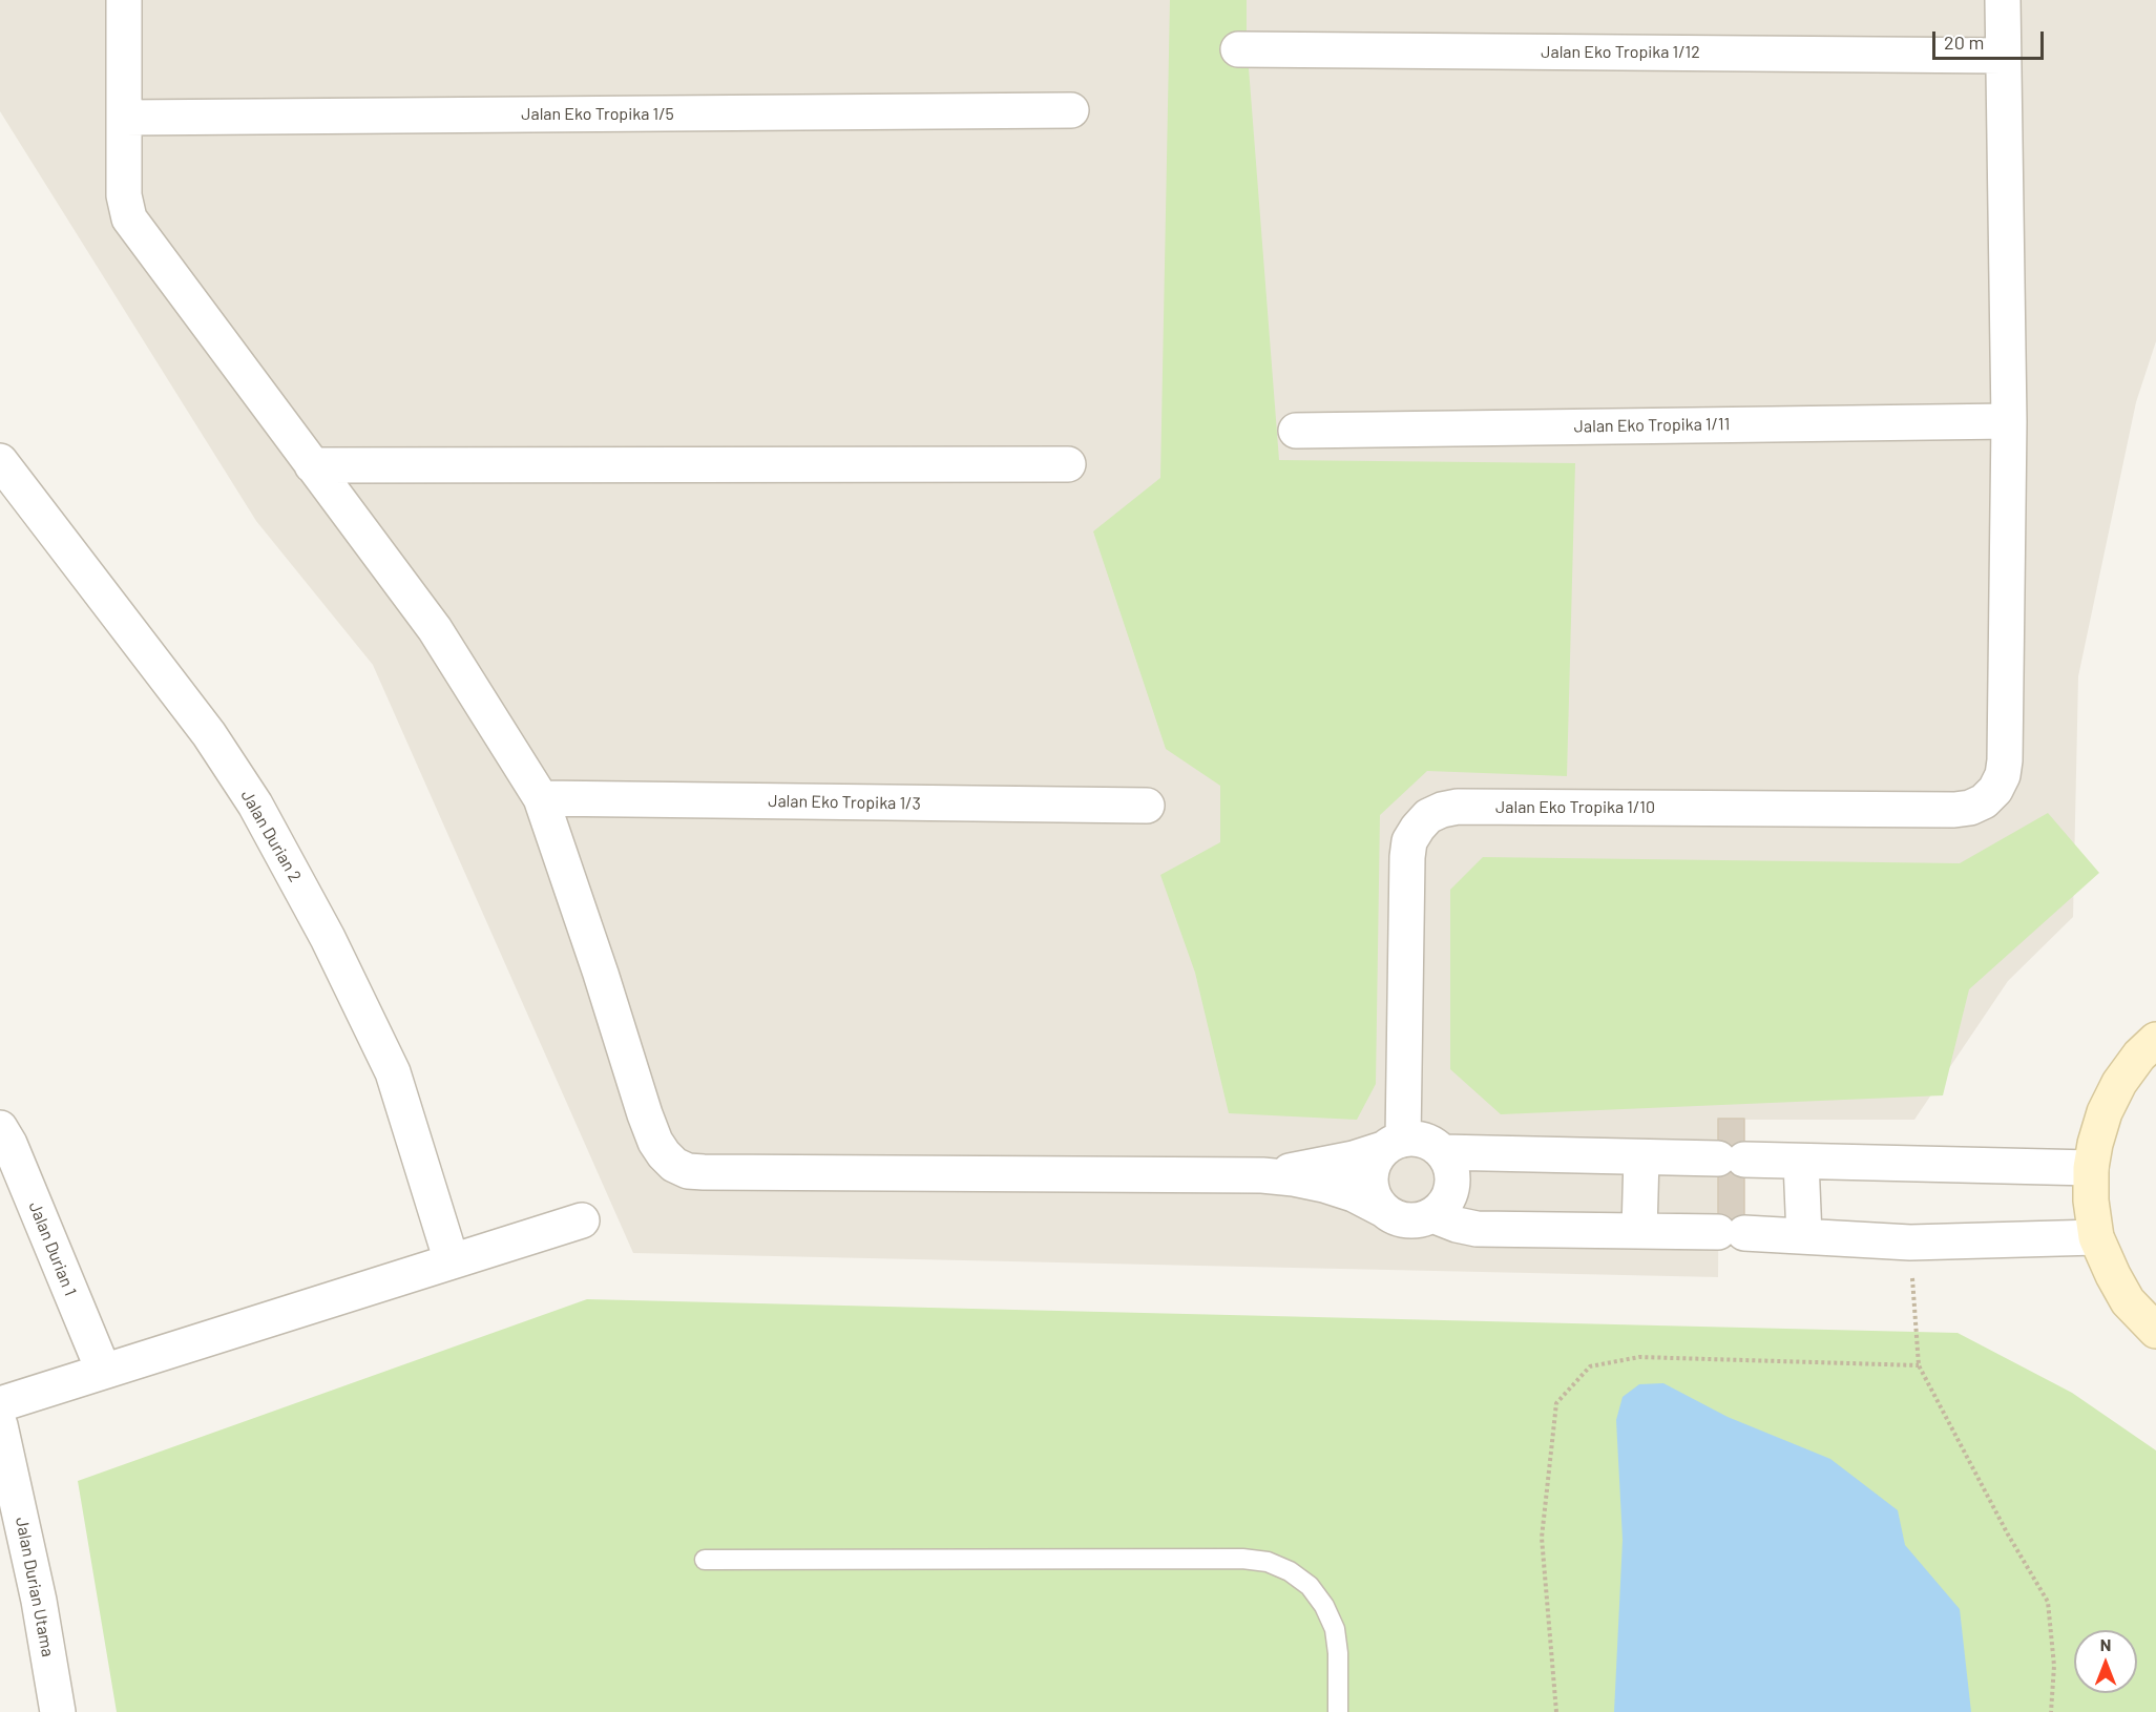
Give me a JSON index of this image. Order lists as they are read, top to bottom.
{
  "streets": {
    "street": [
      "Jalan Eko Tropika 1/12",
      "Jalan Eko Tropika 1/5",
      "Jalan Eko Tropika 1/11",
      "Jalan Eko Tropika 1/3",
      "Jalan Eko Tropika 1/10",
      "Jalan Durian 2",
      "Jalan Durian 1",
      "Jalan Durian Utama"
    ]
  },
  "crossings": [
    ["Jalan Eko Tropika 1/12", "Jalan Eko Tropika 1/10"],
    ["Jalan Eko Tropika 1/11", "Jalan Eko Tropika 1/10"]
  ],
  "scale_bar": "20 m",
  "north": "top"
}
